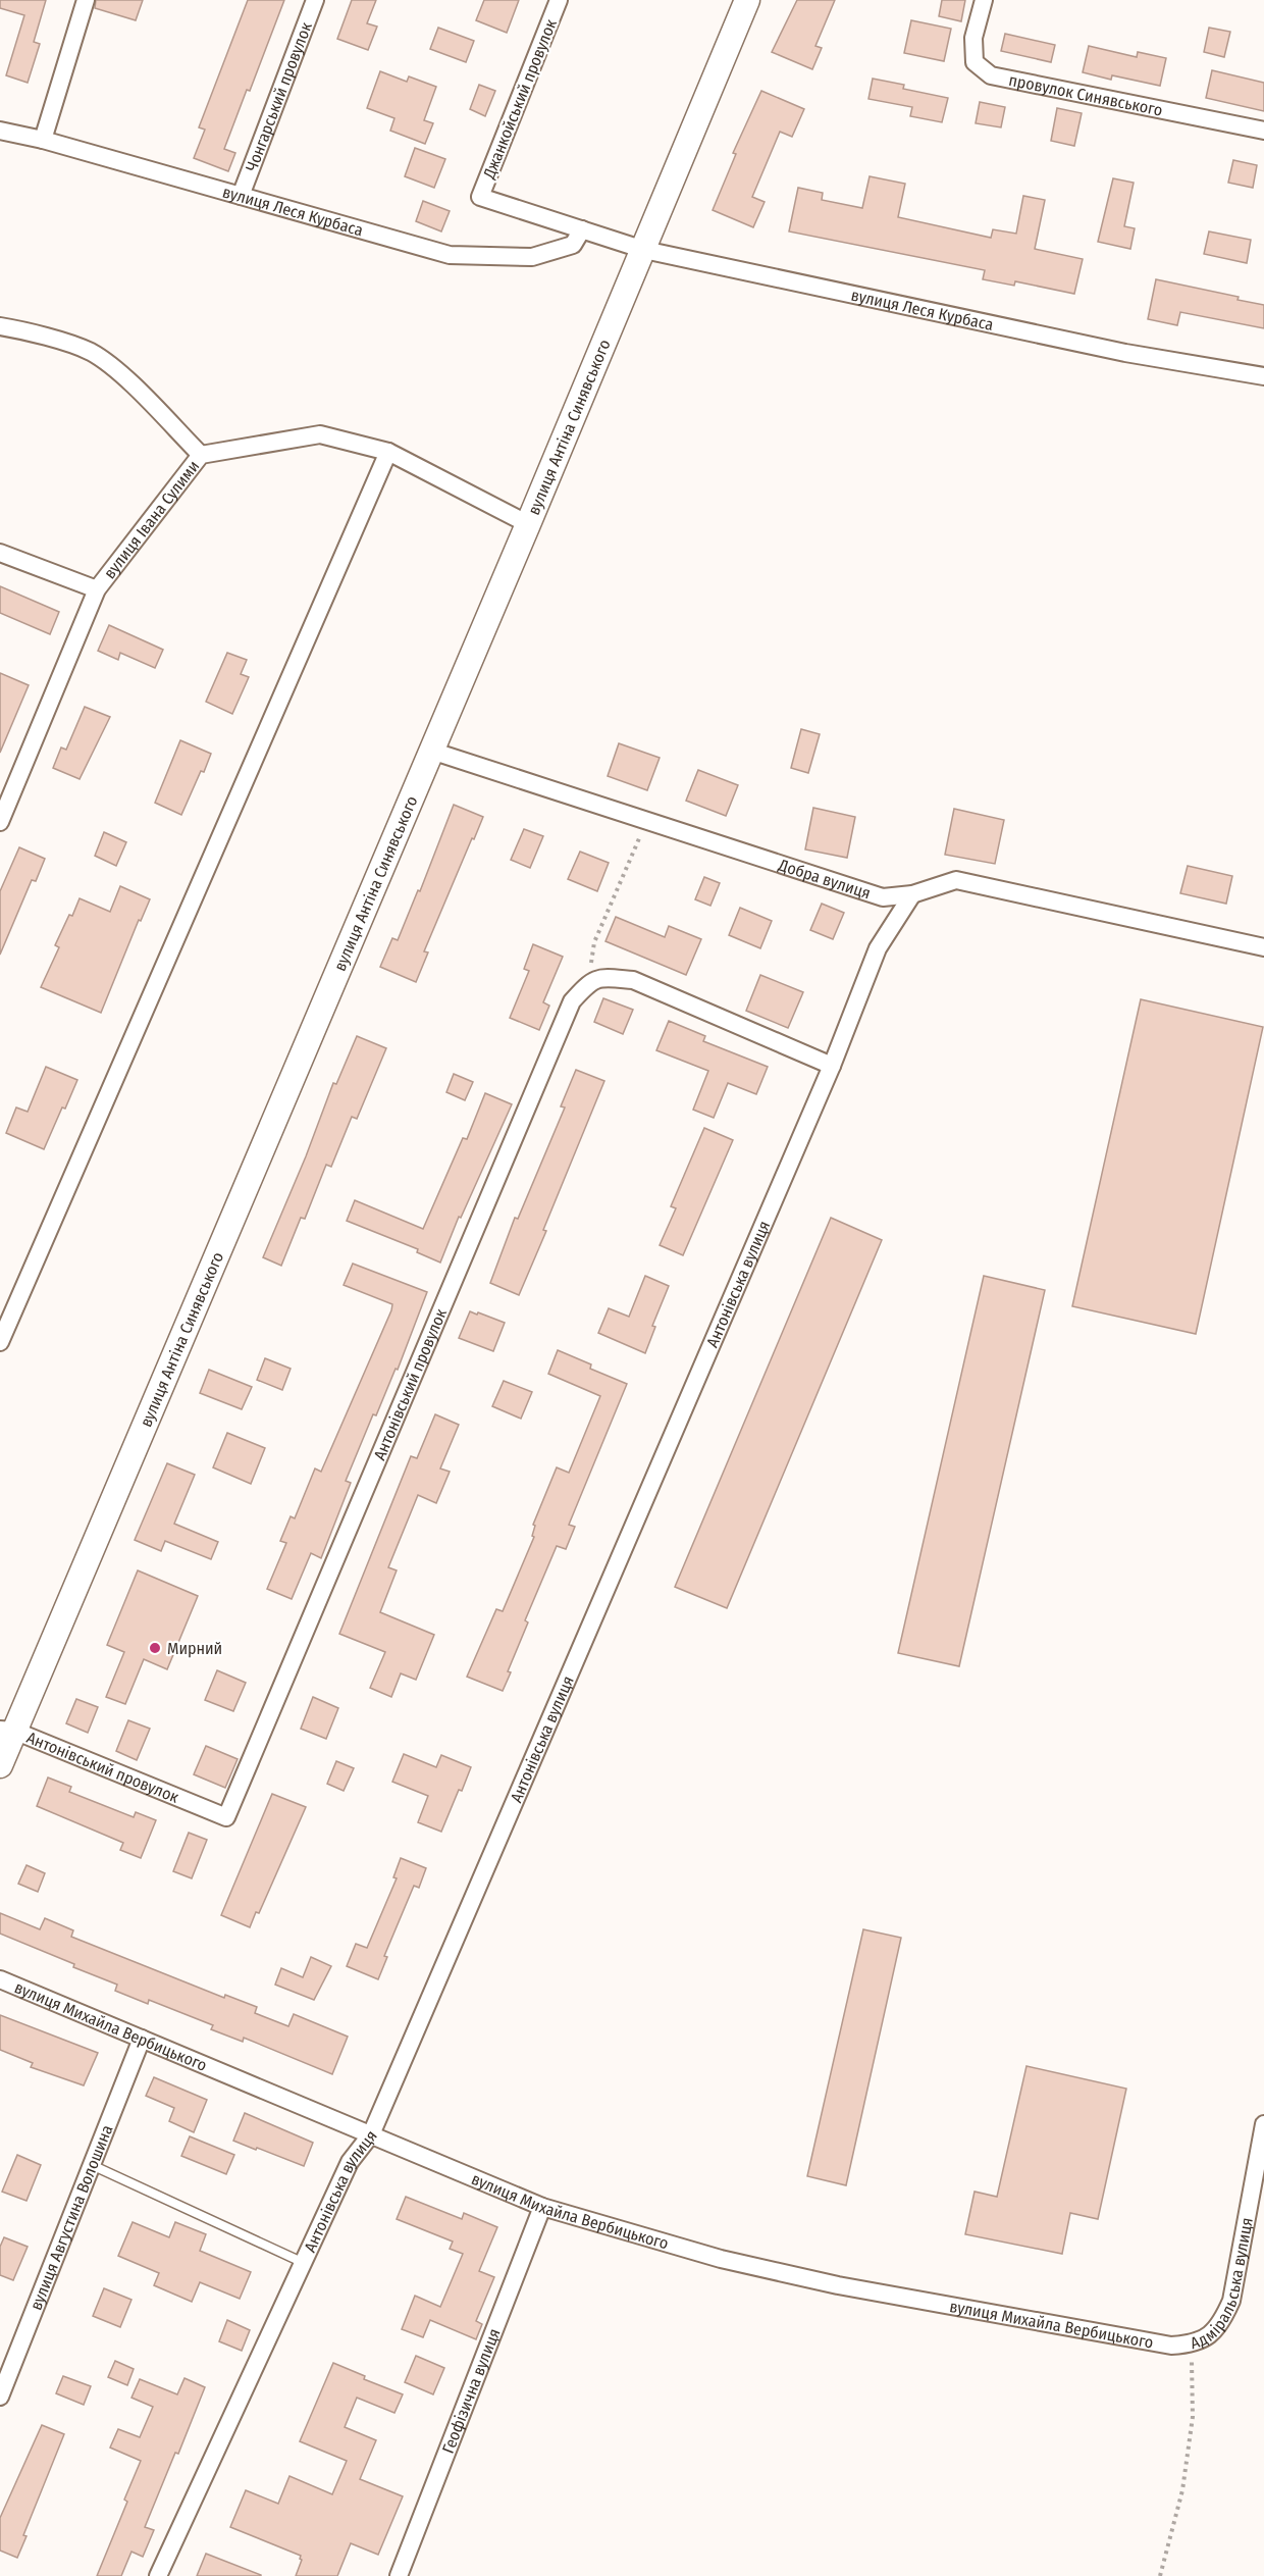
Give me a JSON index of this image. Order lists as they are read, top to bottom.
{
  "streets": {
    "street": [
      "провулок Синявського",
      "Чонгарський провулок",
      "Джанкойський провулок",
      "вулиця Леся Курбаса",
      "вулиця Антіна Синявського",
      "вулиця Івана Сулими",
      "Добра вулиця",
      "Антонівська вулиця",
      "Антонівський провулок",
      "вулиця Михайла Вербицького",
      "вулиця Августина Волошина",
      "Адміральська вулиця",
      "Геофізична вулиця"
    ]
  },
  "crossings": [
    ["Чонгарський провулок", "вулиця Леся Курбаса"],
    ["Джанкойський провулок", "вулиця Леся Курбаса"],
    ["вулиця Леся Курбаса", "вулиця Антіна Синявського"],
    ["вулиця Антіна Синявського", "вулиця Івана Сулими"],
    ["вулиця Антіна Синявського", "Добра вулиця"],
    ["вулиця Антіна Синявського", "Антонівський провулок"],
    ["Добра вулиця", "Антонівська вулиця"],
    ["Антонівська вулиця", "вулиця Михайла Вербицького"],
    ["вулиця Михайла Вербицького", "вулиця Августина Волошина"],
    ["вулиця Михайла Вербицького", "Адміральська вулиця"],
    ["вулиця Михайла Вербицького", "Геофізична вулиця"]
  ],
  "places": ["Мирний"]
}
